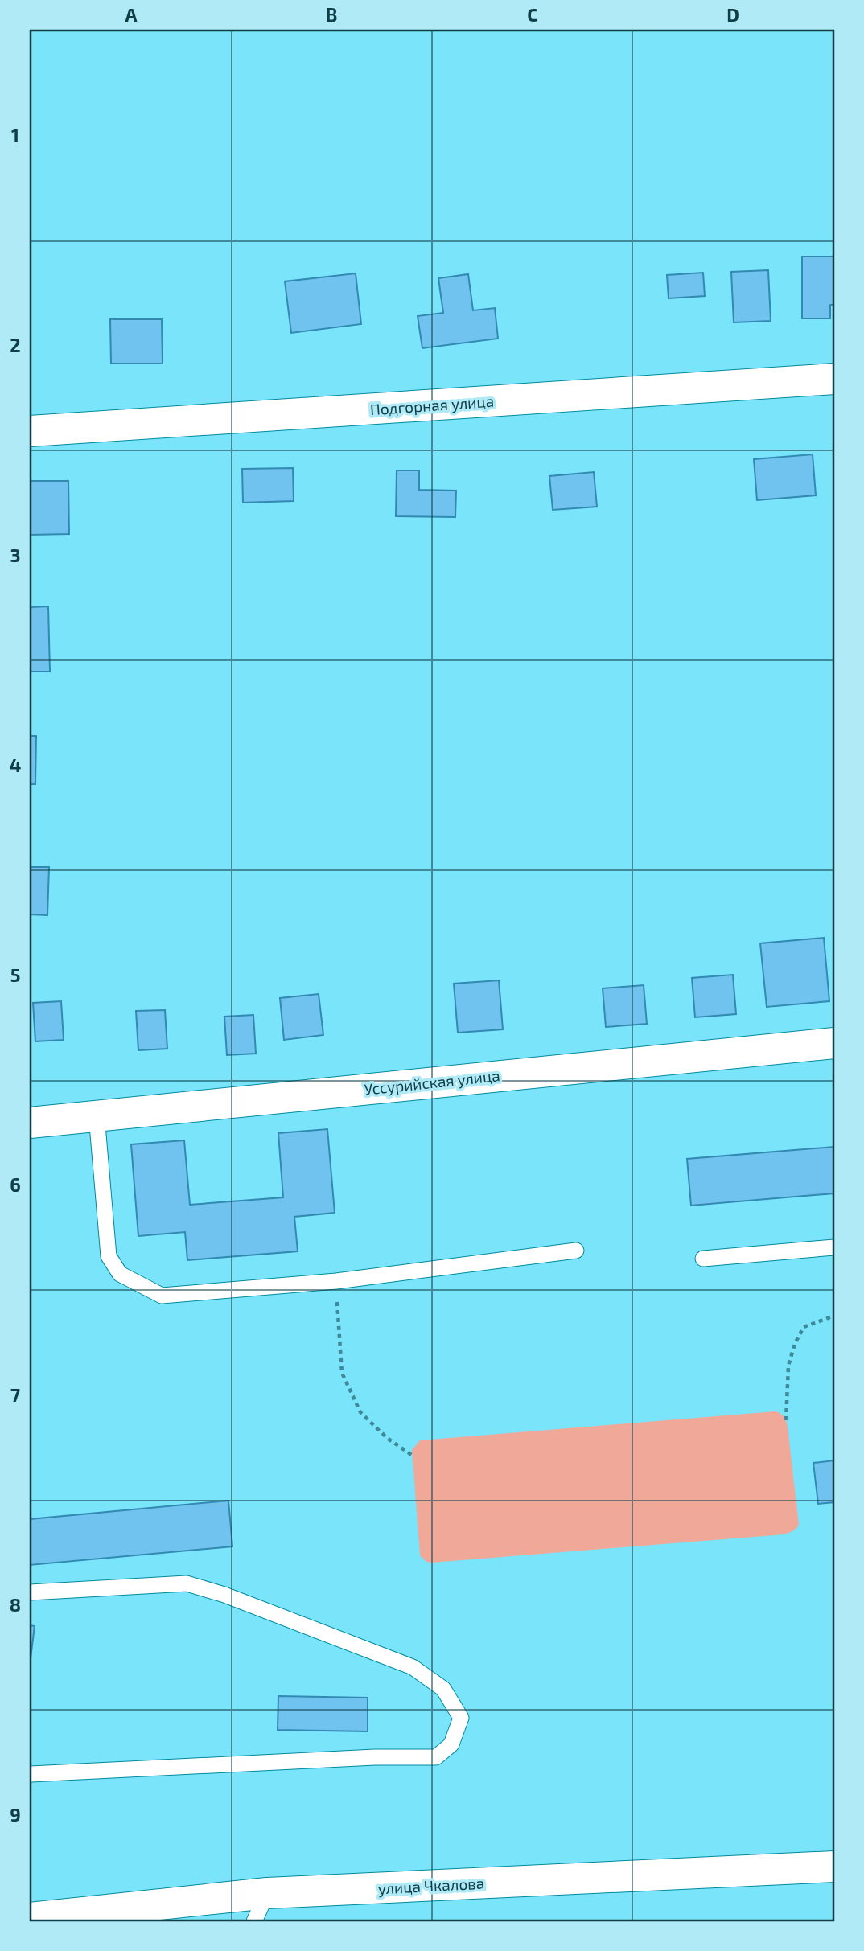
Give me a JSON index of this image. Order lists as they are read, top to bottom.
{
  "streets": {
    "street": ["Подгорная улица", "Уссурийская улица", "улица Чкалова"]
  },
  "grid": {
    "columns": [
      "A",
      "B",
      "C",
      "D"
    ],
    "rows": [
      "1",
      "2",
      "3",
      "4",
      "5",
      "6",
      "7",
      "8",
      "9"
    ]
  }
}
